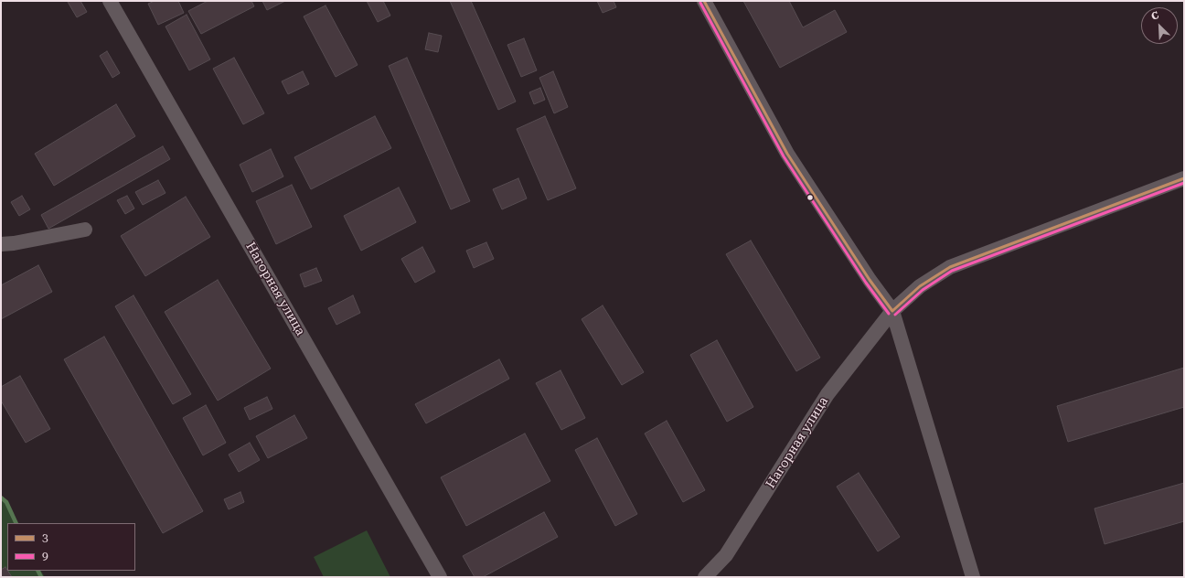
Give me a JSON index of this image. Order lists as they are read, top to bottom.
{
  "streets": {
    "street": ["Нагорная улица"]
  },
  "lines": ["transit line 3", "transit line 9"],
  "legend": ["3", "9"],
  "north": "top left"
}
